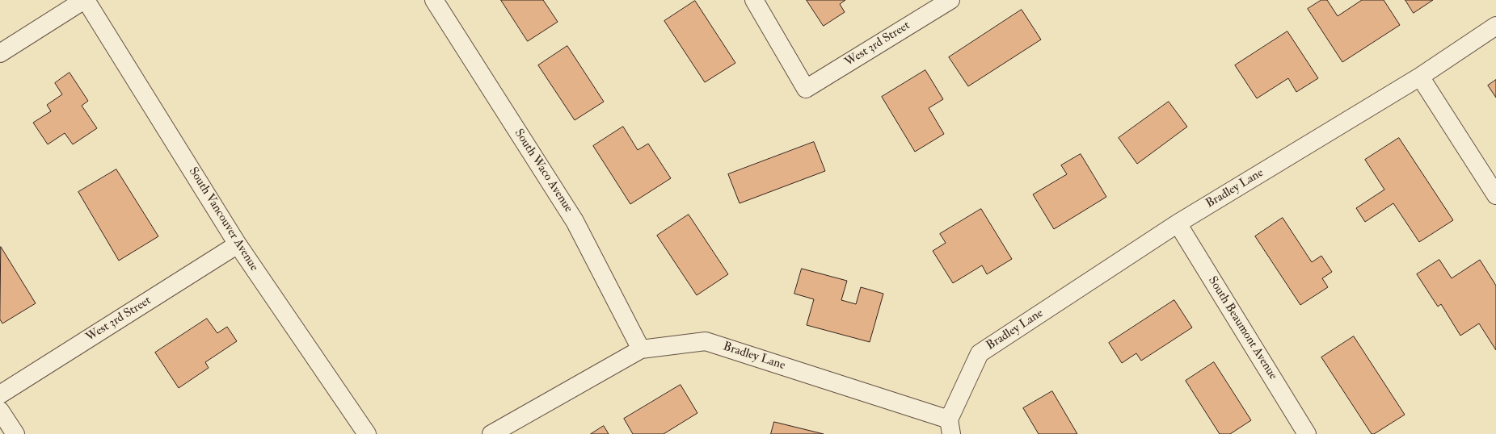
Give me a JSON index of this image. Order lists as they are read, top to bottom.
{
  "streets": {
    "street": [
      "West 3rd Street",
      "South Waco Avenue",
      "Bradley Lane",
      "South Vancouver Avenue",
      "South Beaumont Avenue"
    ]
  },
  "crossings": [
    ["West 3rd Street", "South Vancouver Avenue"],
    ["South Waco Avenue", "Bradley Lane"],
    ["Bradley Lane", "South Beaumont Avenue"]
  ]
}
